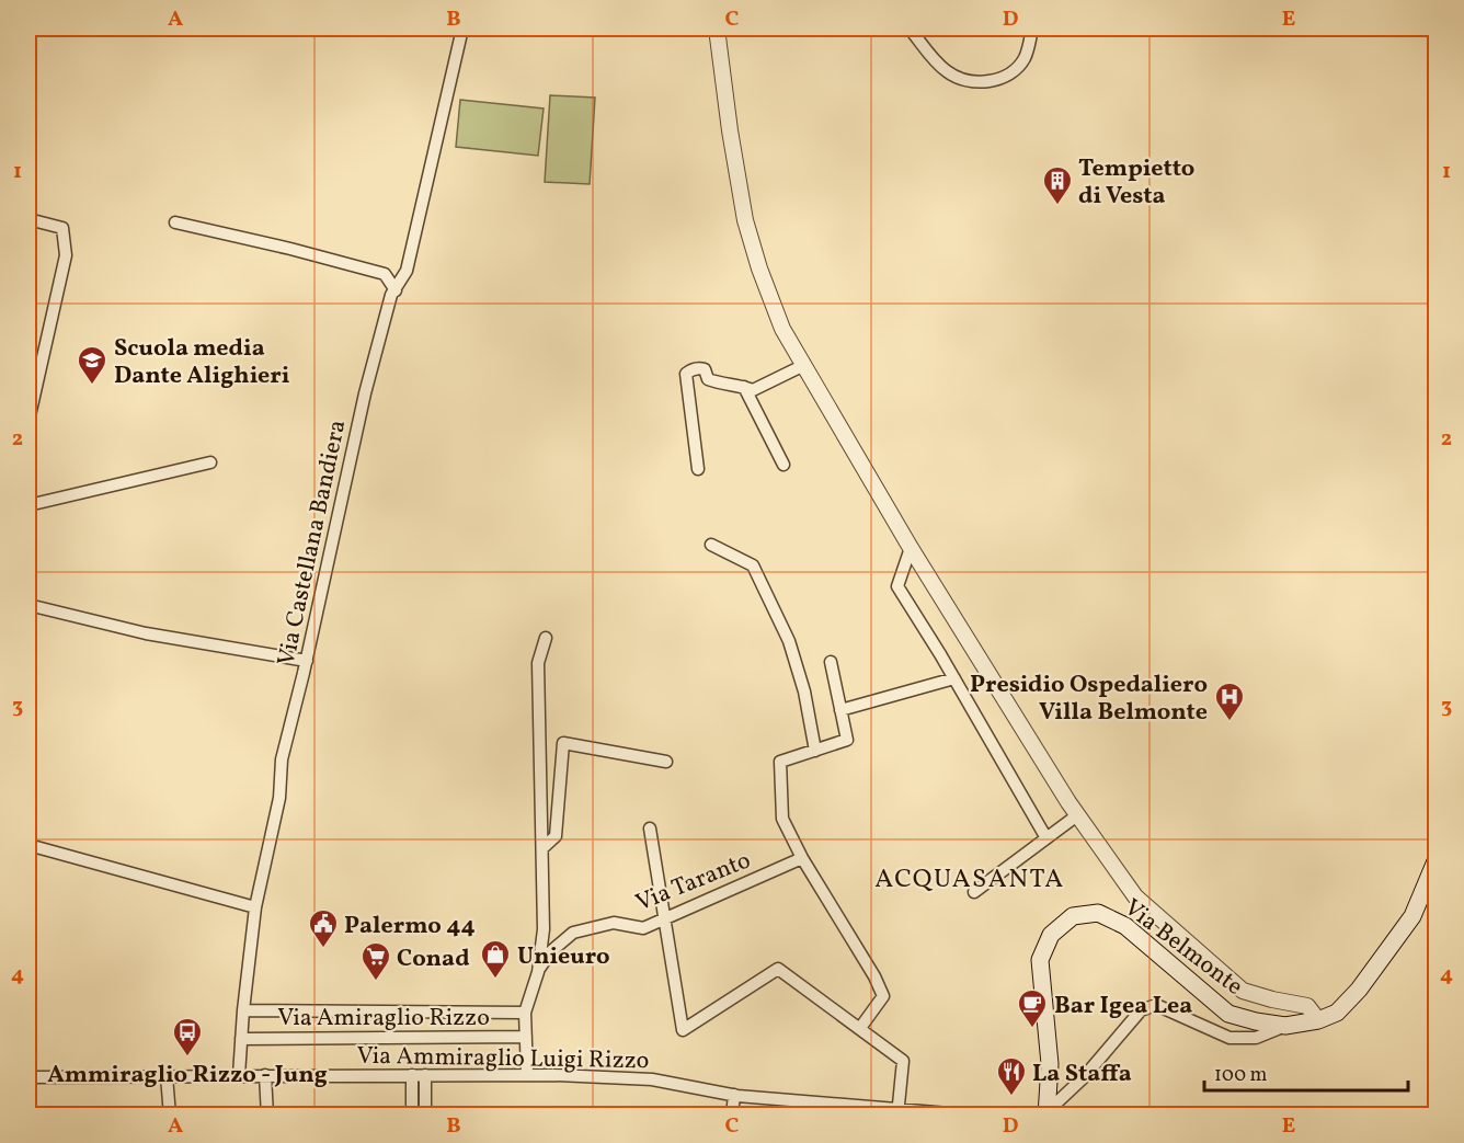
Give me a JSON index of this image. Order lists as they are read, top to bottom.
{
  "streets": {
    "main road": ["Via Belmonte"],
    "street": [
      "Via Castellana Bandiera",
      "Via Taranto",
      "Via Amiraglio Rizzo",
      "Via Ammiraglio Luigi Rizzo"
    ]
  },
  "crossings": [
    ["Via Castellana Bandiera", "Via Amiraglio Rizzo"],
    ["Via Castellana Bandiera", "Via Ammiraglio Luigi Rizzo"]
  ],
  "districts": ["ACQUASANTA"],
  "places": {
    "building": ["Tempietto di Vesta"],
    "school or university": ["Scuola media Dante Alighieri"],
    "hospital": ["Presidio Ospedaliero Villa Belmonte"],
    "public building": ["Palermo 44"],
    "shop": ["Unieuro"],
    "supermarket": ["Conad"],
    "cafe": ["Bar Igea Lea"],
    "bus stop": ["Ammiraglio Rizzo - Jung"],
    "restaurant": ["La Staffa"]
  },
  "scale_bar": "100 m",
  "grid": {
    "columns": [
      "A",
      "B",
      "C",
      "D",
      "E"
    ],
    "rows": [
      "1",
      "2",
      "3",
      "4"
    ]
  }
}
